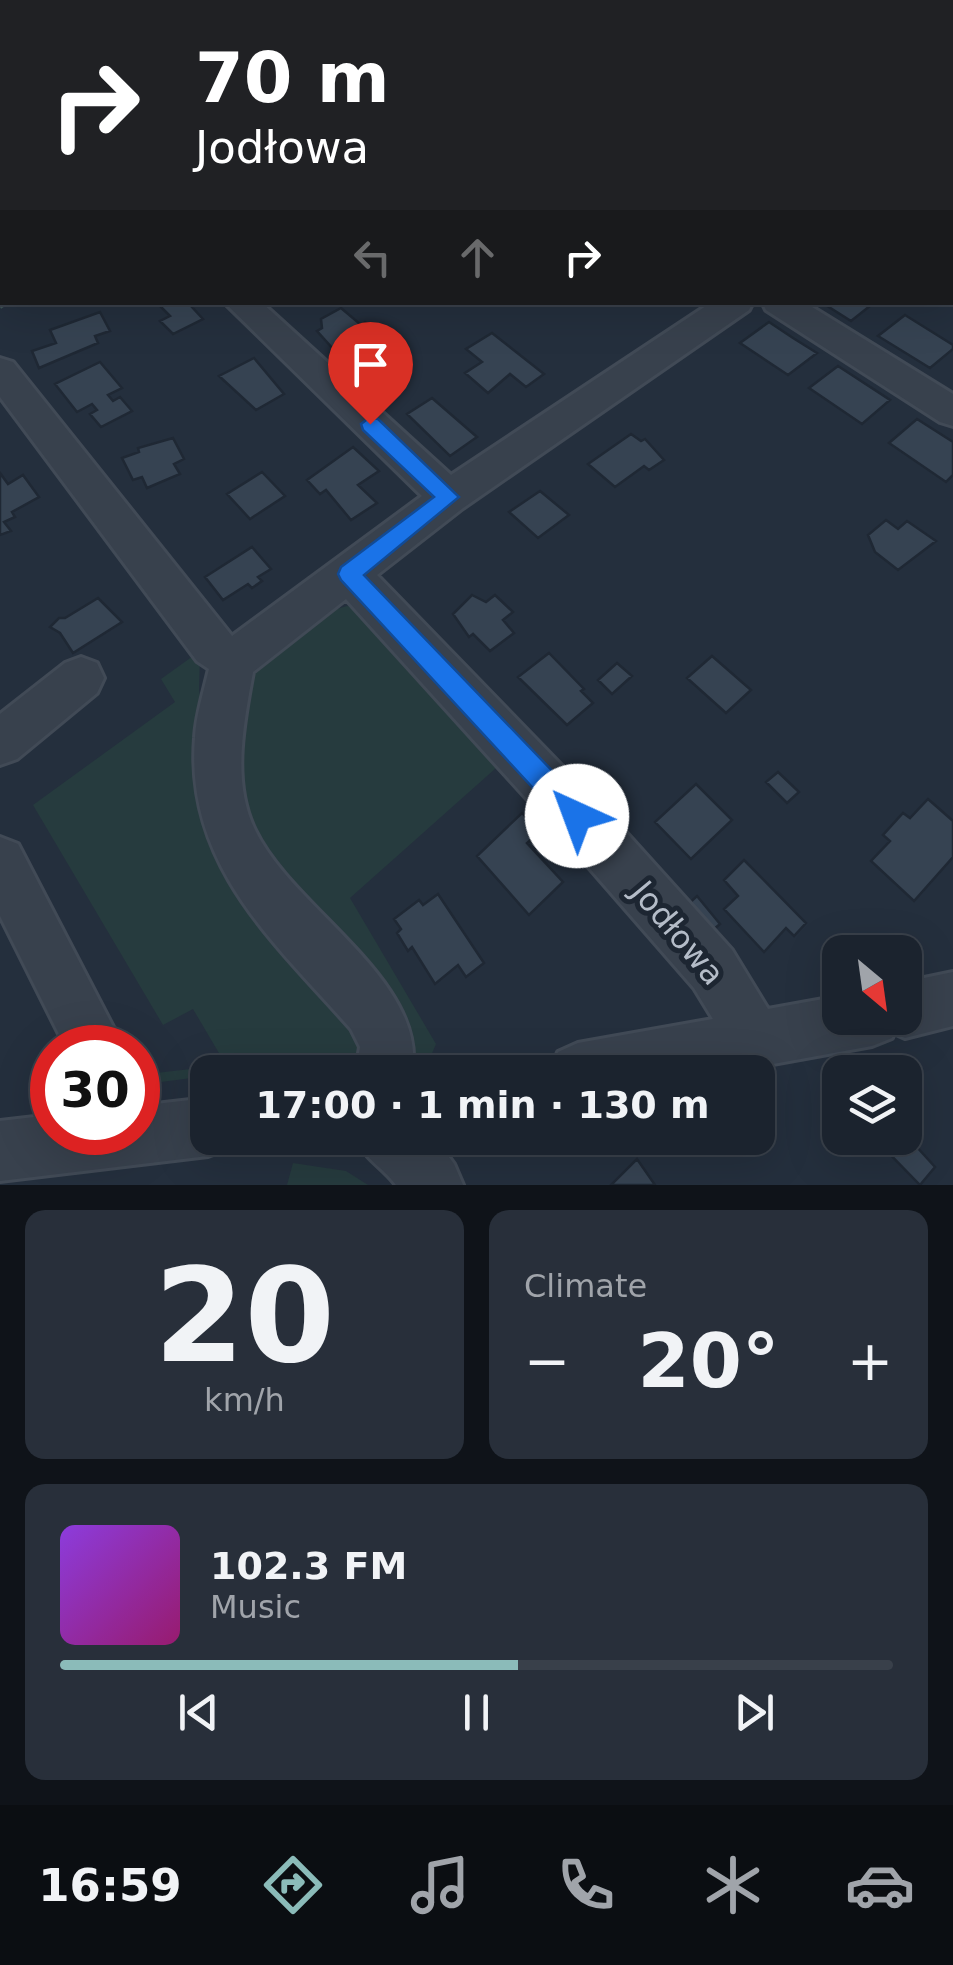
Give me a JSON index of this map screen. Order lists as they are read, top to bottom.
{
  "streets": {
    "street": ["Jodłowa"]
  },
  "north": "bottom right",
  "page": {
    "turn": ["70 m", "Jodłowa"],
    "limit": "30",
    "trip": "17:00 · 1 min · 130 m",
    "tile": [
      ["20", "km/h"],
      "Climate"
    ],
    "heat": ["−", "20°", "+"],
    "song": ["102.3 FM", "Music"],
    "tabs": "16:59"
  }
}
